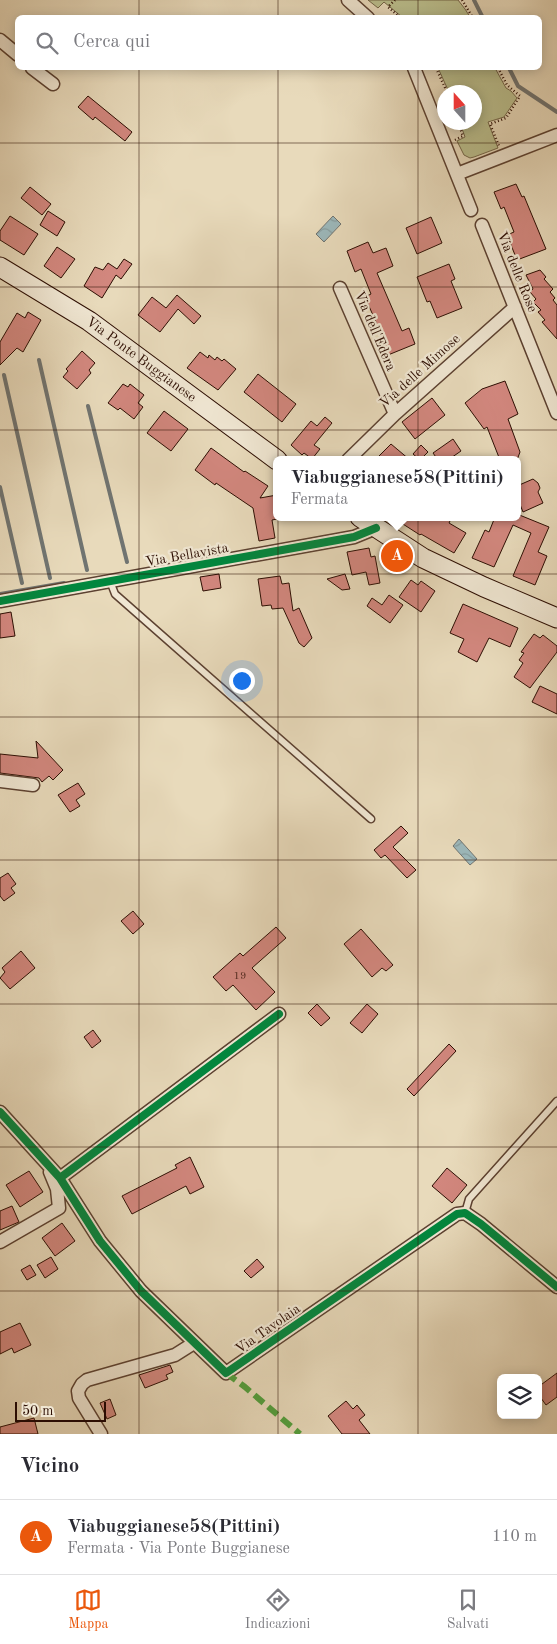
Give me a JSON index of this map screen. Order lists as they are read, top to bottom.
{
  "streets": {
    "main road": ["Via Ponte Buggianese"],
    "street": [
      "Via delle Rose",
      "Via dell'Edera",
      "Via delle Mimose",
      "Via Bellavista",
      "Via Tavolaia"
    ]
  },
  "crossings": [
    ["Via delle Rose", "Via delle Mimose"],
    ["Via dell'Edera", "Via delle Mimose"]
  ],
  "house_numbers": ["19"],
  "scale_bar": "50 m",
  "north": "top",
  "page": {
    "search": "Cerca qui",
    "popup": ["Viabuggianese58(Pittini)", "Fermata"],
    "pins": "A",
    "scale": "50 m",
    "heading": "Vicino",
    "list": [
      {
        "mark": "A",
        "name": "Viabuggianese58(Pittini)",
        "note": "Fermata · Via Ponte Buggianese",
        "value": "110 m"
      }
    ],
    "nav": ["Mappa", "Indicazioni", "Salvati"]
  }
}
